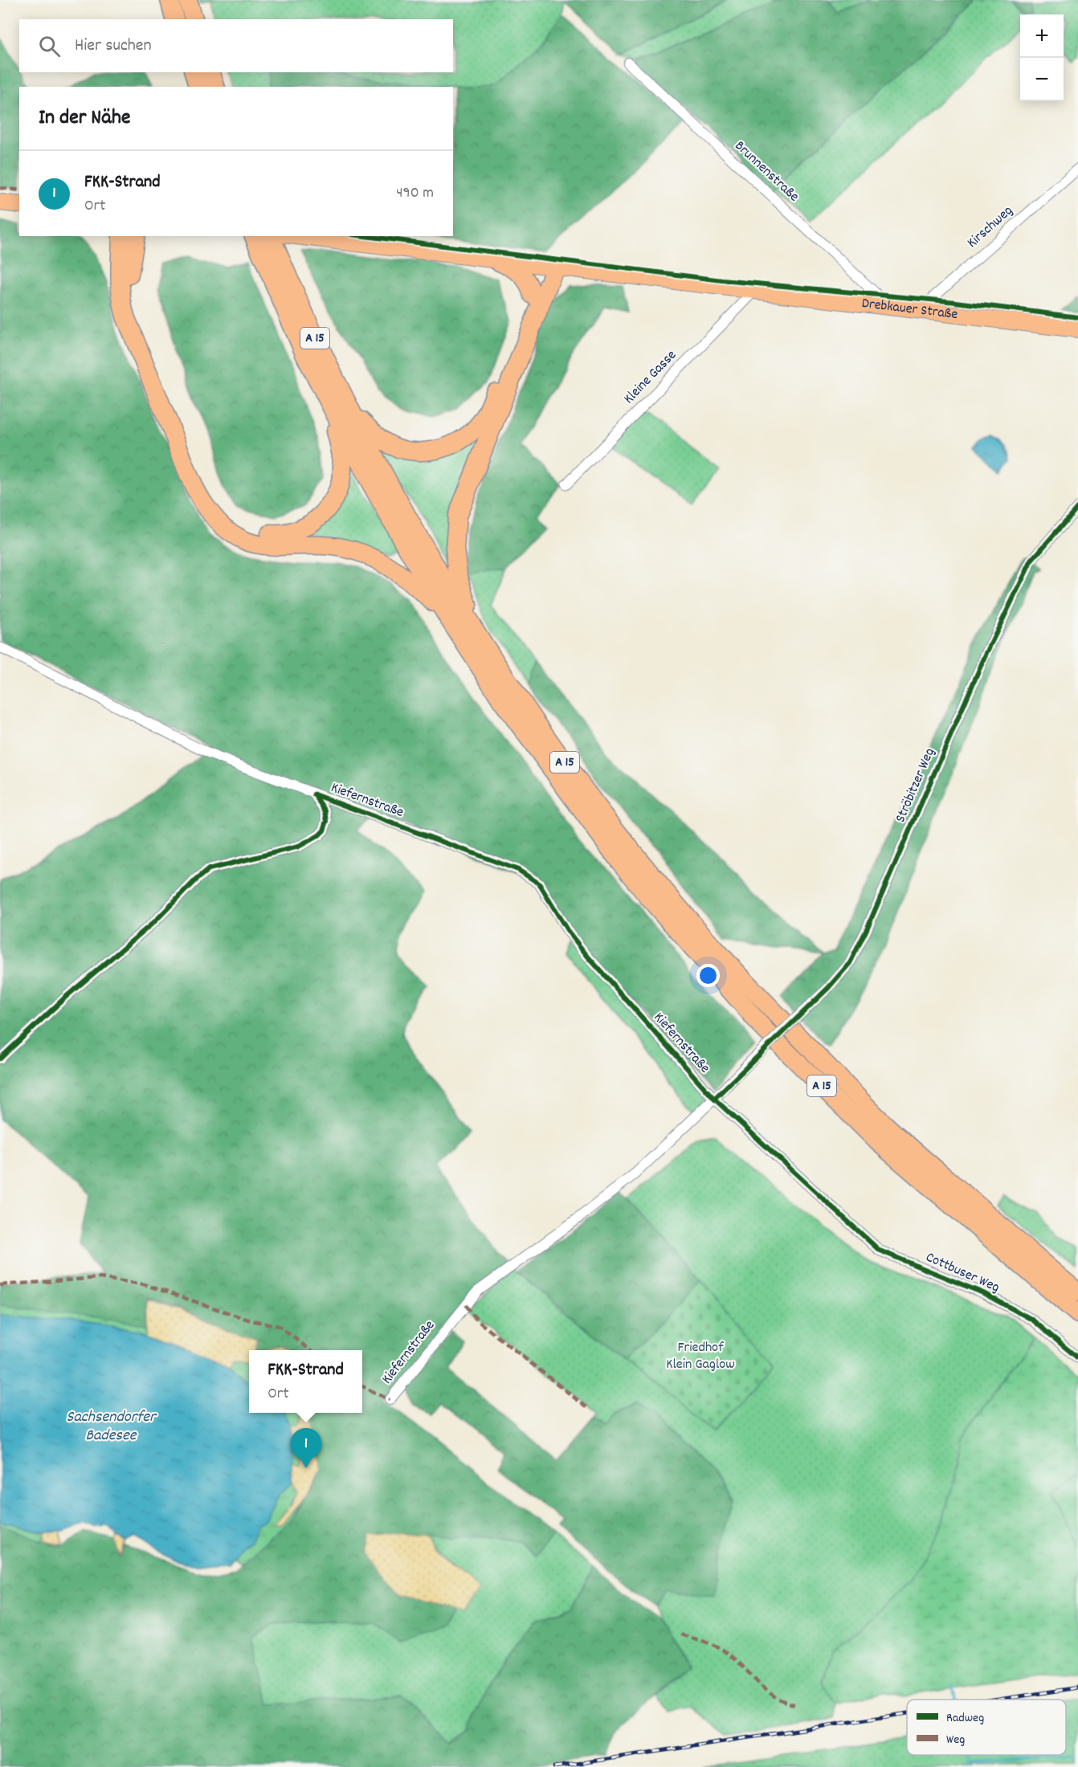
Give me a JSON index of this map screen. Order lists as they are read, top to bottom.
{
  "streets": {
    "highway": ["A 15"],
    "main road": ["Drebkauer Straße"],
    "street": [
      "Brunnenstraße",
      "Kirschweg",
      "Kleine Gasse",
      "Ströbitzer Weg",
      "Kiefernstraße",
      "Cottbuser Weg"
    ]
  },
  "crossings": [
    ["Brunnenstraße", "Drebkauer Straße"],
    ["Kirschweg", "Drebkauer Straße"],
    ["Drebkauer Straße", "Kleine Gasse"],
    ["Ströbitzer Weg", "Kiefernstraße"],
    ["Kiefernstraße", "Cottbuser Weg"]
  ],
  "water": ["Sachsendorfer Badesee"],
  "parks": ["Friedhof Klein Gaglow"],
  "legend": ["Radweg", "Weg"],
  "page": {
    "map_buttons": ["+", "−"],
    "search": "Hier suchen",
    "heading": "In der Nähe",
    "list": [
      {
        "mark": "1",
        "name": "FKK-Strand",
        "note": "Ort",
        "value": "490 m"
      }
    ],
    "popup": ["FKK-Strand", "Ort"],
    "pins": "1"
  }
}
